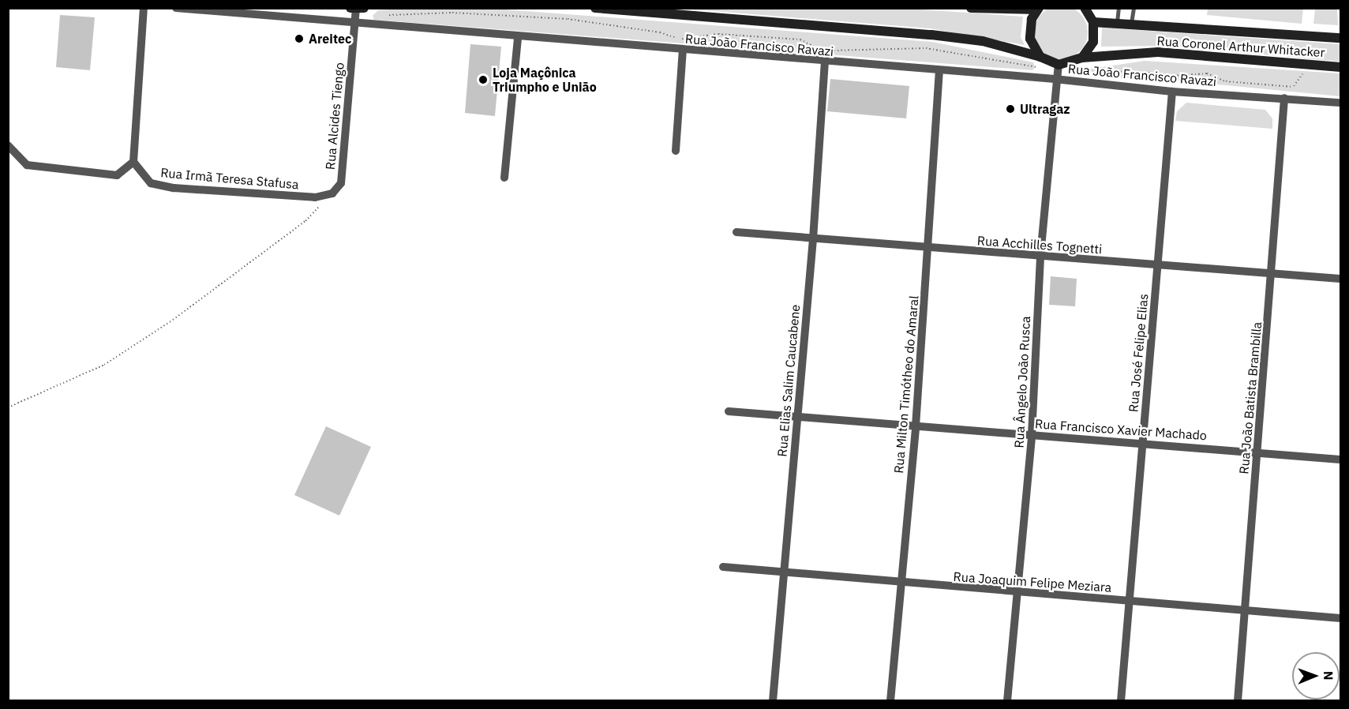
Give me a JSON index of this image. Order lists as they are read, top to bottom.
{
  "streets": {
    "main road": ["Rua Coronel Arthur Whitacker"],
    "street": [
      "Rua João Francisco Ravazi",
      "Rua Alcides Tiengo",
      "Rua Irmã Teresa Stafusa",
      "Rua Acchilles Tognetti",
      "Rua José Felipe Elias",
      "Rua Elias Salim Caucabene",
      "Rua Ângelo João Rusca",
      "Rua Milton Timótheo do Amaral",
      "Rua João Batista Brambilla",
      "Rua Francisco Xavier Machado",
      "Rua Joaquim Felipe Meziara"
    ]
  },
  "crossings": [
    ["Rua João Francisco Ravazi", "Rua Alcides Tiengo"],
    ["Rua João Francisco Ravazi", "Rua José Felipe Elias"],
    ["Rua João Francisco Ravazi", "Rua Elias Salim Caucabene"],
    ["Rua João Francisco Ravazi", "Rua Ângelo João Rusca"],
    ["Rua João Francisco Ravazi", "Rua Milton Timótheo do Amaral"],
    ["Rua João Francisco Ravazi", "Rua João Batista Brambilla"],
    ["Rua Coronel Arthur Whitacker", "Rua Ângelo João Rusca"],
    ["Rua Alcides Tiengo", "Rua Irmã Teresa Stafusa"],
    ["Rua Acchilles Tognetti", "Rua José Felipe Elias"],
    ["Rua Acchilles Tognetti", "Rua Elias Salim Caucabene"],
    ["Rua Acchilles Tognetti", "Rua Ângelo João Rusca"],
    ["Rua Acchilles Tognetti", "Rua Milton Timótheo do Amaral"],
    ["Rua Acchilles Tognetti", "Rua João Batista Brambilla"],
    ["Rua José Felipe Elias", "Rua Francisco Xavier Machado"],
    ["Rua José Felipe Elias", "Rua Joaquim Felipe Meziara"],
    ["Rua Elias Salim Caucabene", "Rua Francisco Xavier Machado"],
    ["Rua Elias Salim Caucabene", "Rua Joaquim Felipe Meziara"],
    ["Rua Ângelo João Rusca", "Rua Francisco Xavier Machado"],
    ["Rua Ângelo João Rusca", "Rua Joaquim Felipe Meziara"],
    ["Rua Milton Timótheo do Amaral", "Rua Francisco Xavier Machado"],
    ["Rua Milton Timótheo do Amaral", "Rua Joaquim Felipe Meziara"],
    ["Rua João Batista Brambilla", "Rua Francisco Xavier Machado"],
    ["Rua João Batista Brambilla", "Rua Joaquim Felipe Meziara"]
  ],
  "places": ["Areitec", "Loja Maçônica Triumpho e União", "Ultragaz"],
  "north": "right"
}
